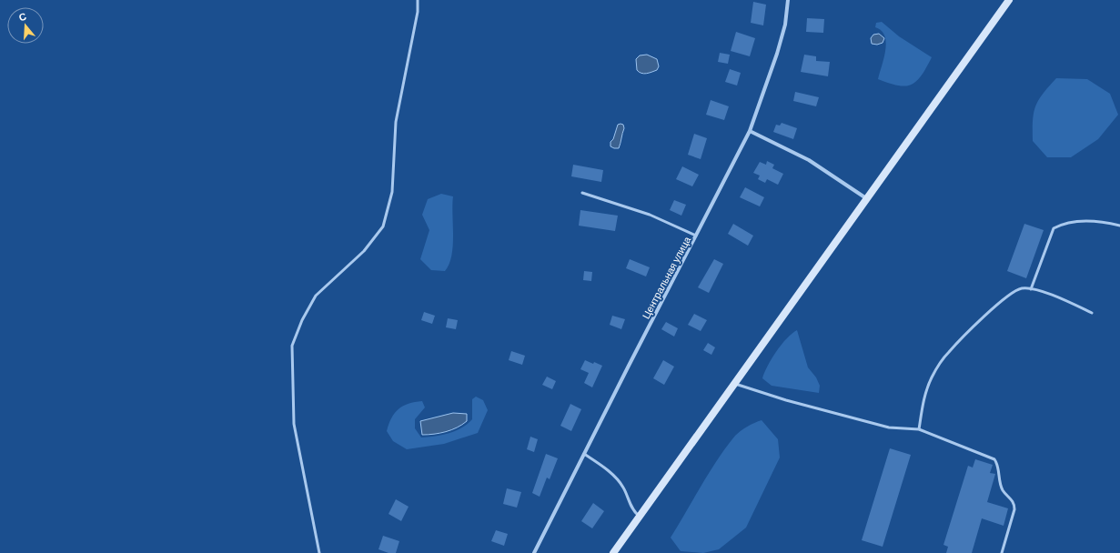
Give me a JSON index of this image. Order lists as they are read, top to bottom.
{
  "streets": {
    "street": ["Центральная улица"]
  },
  "north": "top"
}
